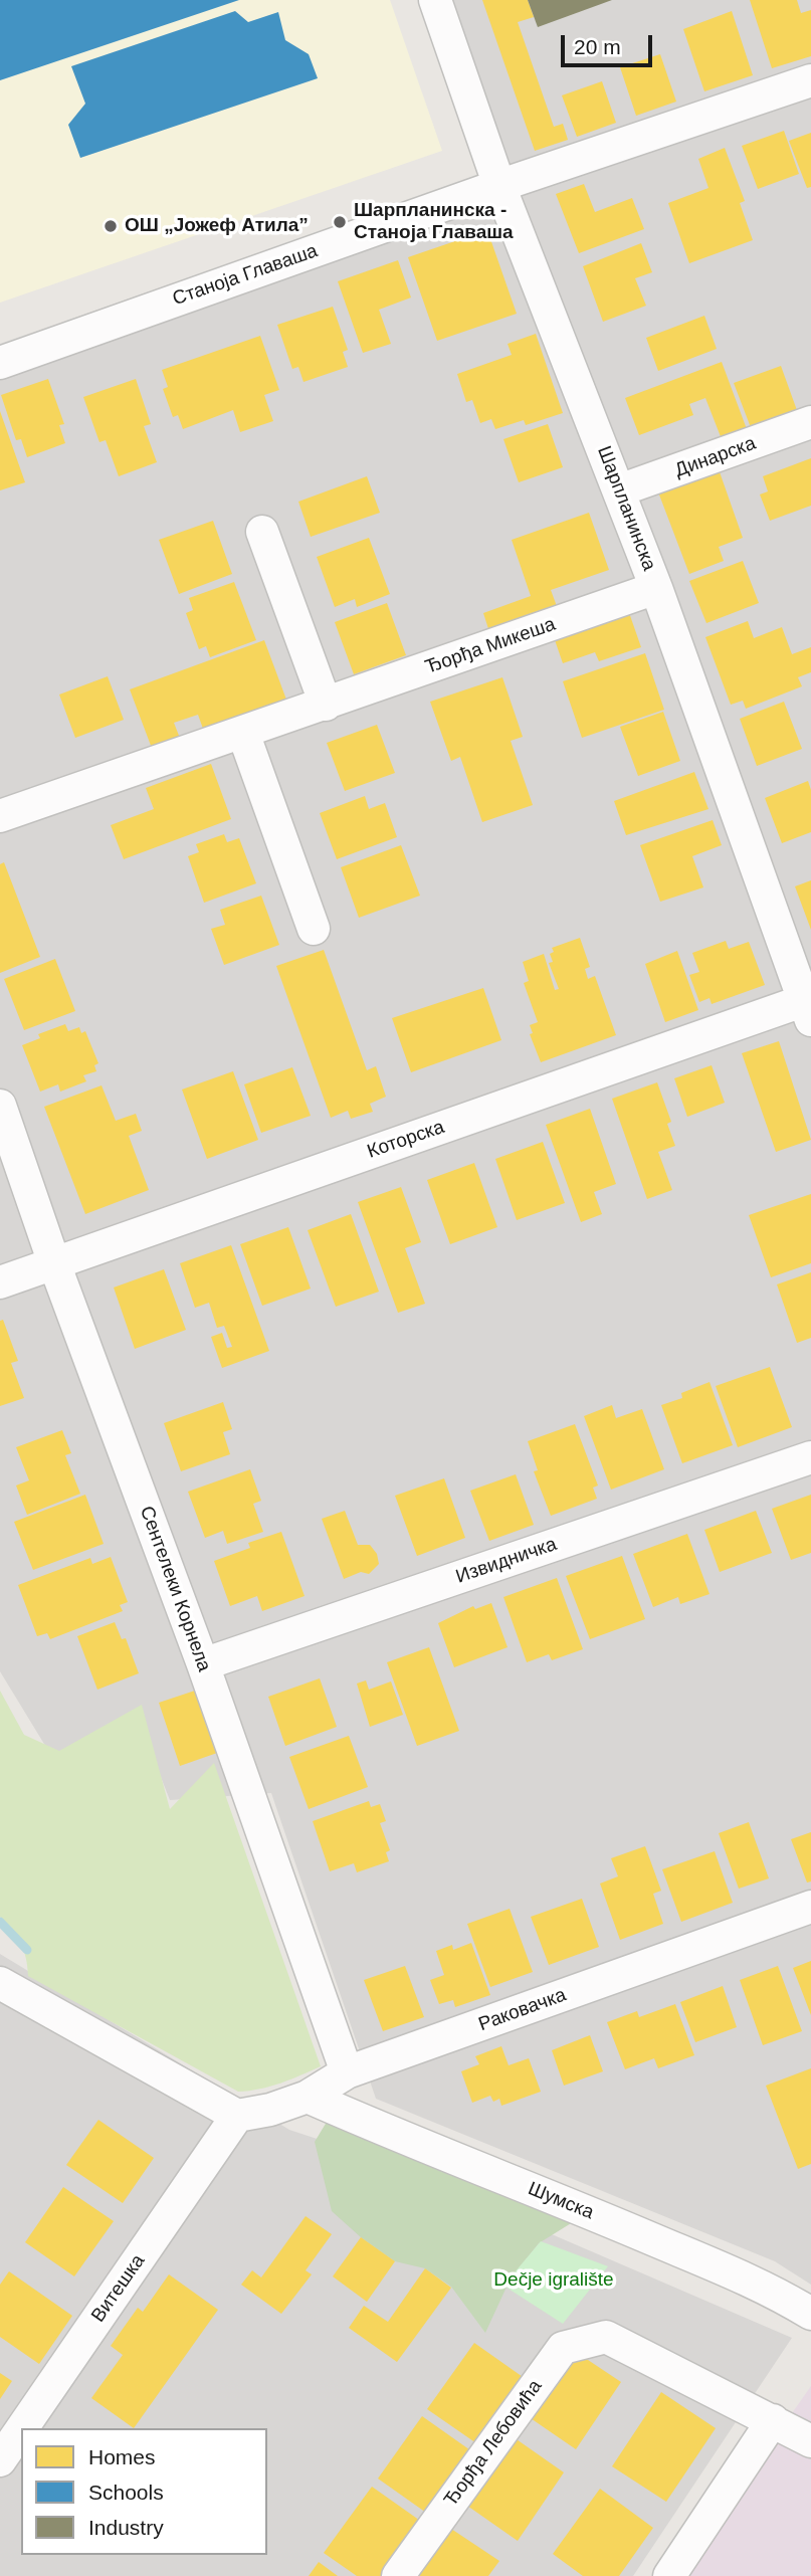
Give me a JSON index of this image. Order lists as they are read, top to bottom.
{
  "streets": {
    "street": [
      "Станоја Главаша",
      "Динарска",
      "Шарпланинска",
      "Ђорђа Микеша",
      "Которска",
      "Извидничка",
      "Сентелеки Корнела",
      "Раковачка",
      "Шумска",
      "Витешка",
      "Ђорђа Лебовића"
    ]
  },
  "crossings": [
    ["Станоја Главаша", "Шарпланинска"],
    ["Динарска", "Шарпланинска"],
    ["Шарпланинска", "Ђорђа Микеша"],
    ["Шарпланинска", "Которска"],
    ["Которска", "Сентелеки Корнела"],
    ["Извидничка", "Сентелеки Корнела"],
    ["Сентелеки Корнела", "Раковачка"],
    ["Раковачка", "Шумска"],
    ["Раковачка", "Витешка"]
  ],
  "parks": ["Dečje igralište"],
  "places": ["Шарпланинска - Станоја Главаша", "ОШ „Јожеф Атила”"],
  "legend": ["Homes", "Schools", "Industry"],
  "scale_bar": "20 m"
}
